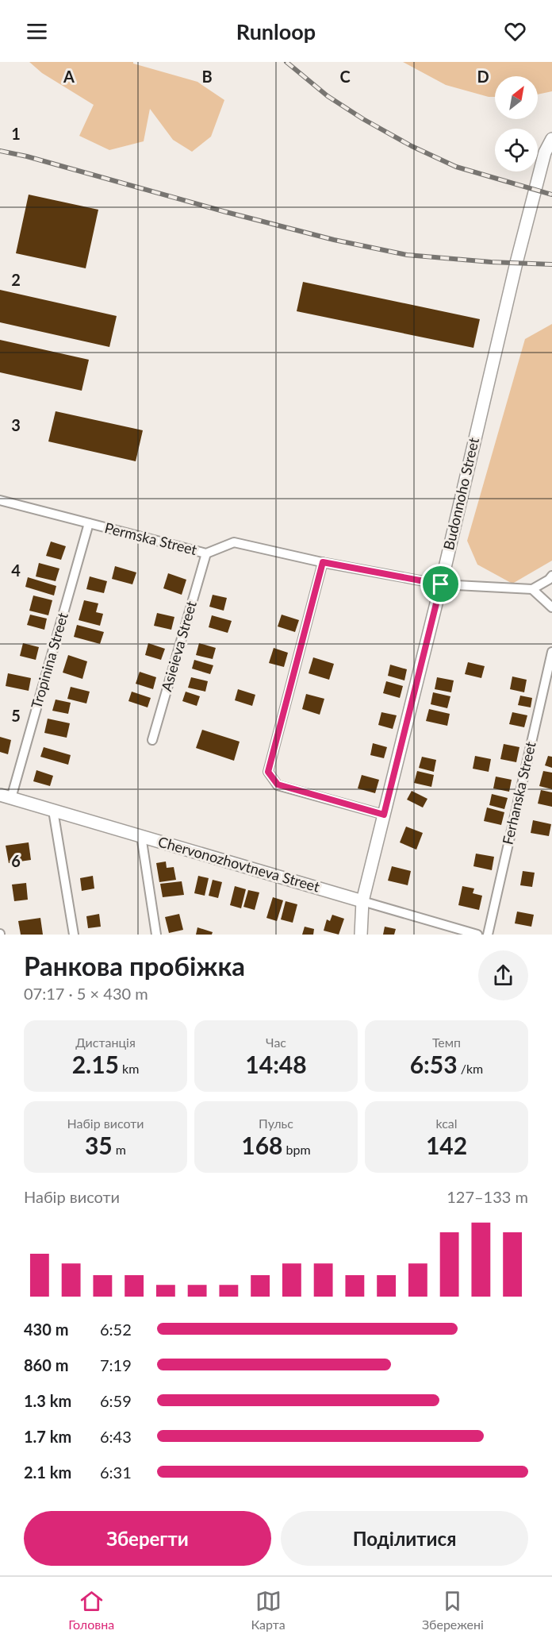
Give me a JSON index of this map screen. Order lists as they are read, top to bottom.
{
  "streets": {
    "main road": ["Budonnoho Street", "Chervonozhovtneva Street"],
    "street": [
      "Permska Street",
      "Asieieva Street",
      "Tropinina Street",
      "Ferhanska Street"
    ]
  },
  "crossings": [
    ["Budonnoho Street", "Permska Street"],
    ["Budonnoho Street", "Chervonozhovtneva Street"],
    ["Permska Street", "Asieieva Street"],
    ["Permska Street", "Tropinina Street"],
    ["Tropinina Street", "Chervonozhovtneva Street"]
  ],
  "north": "top right",
  "page": {
    "header": "Runloop",
    "heading": ["Ранкова пробіжка", "07:17 · 5 × 430 m"],
    "stats": [
      ["Дистанція", "2.15 km"],
      ["Час", "14:48"],
      ["Темп", "6:53 /km"],
      ["Набір висоти", "35 m"],
      ["Пульс", "168 bpm"],
      ["kcal", "142"]
    ],
    "chart": ["Набір висоти", "127–133 m"],
    "list": [
      {
        "name": "430 m",
        "note": "6:52"
      },
      {
        "name": "860 m",
        "note": "7:19"
      },
      {
        "name": "1.3 km",
        "note": "6:59"
      },
      {
        "name": "1.7 km",
        "note": "6:43"
      },
      {
        "name": "2.1 km",
        "note": "6:31"
      }
    ],
    "buttons": ["Зберегти", "Поділитися"],
    "tabs": ["Головна", "Карта", "Збережені"]
  },
  "grid": {
    "columns": [
      "A",
      "B",
      "C",
      "D"
    ],
    "rows": [
      "1",
      "2",
      "3",
      "4",
      "5",
      "6"
    ]
  }
}
